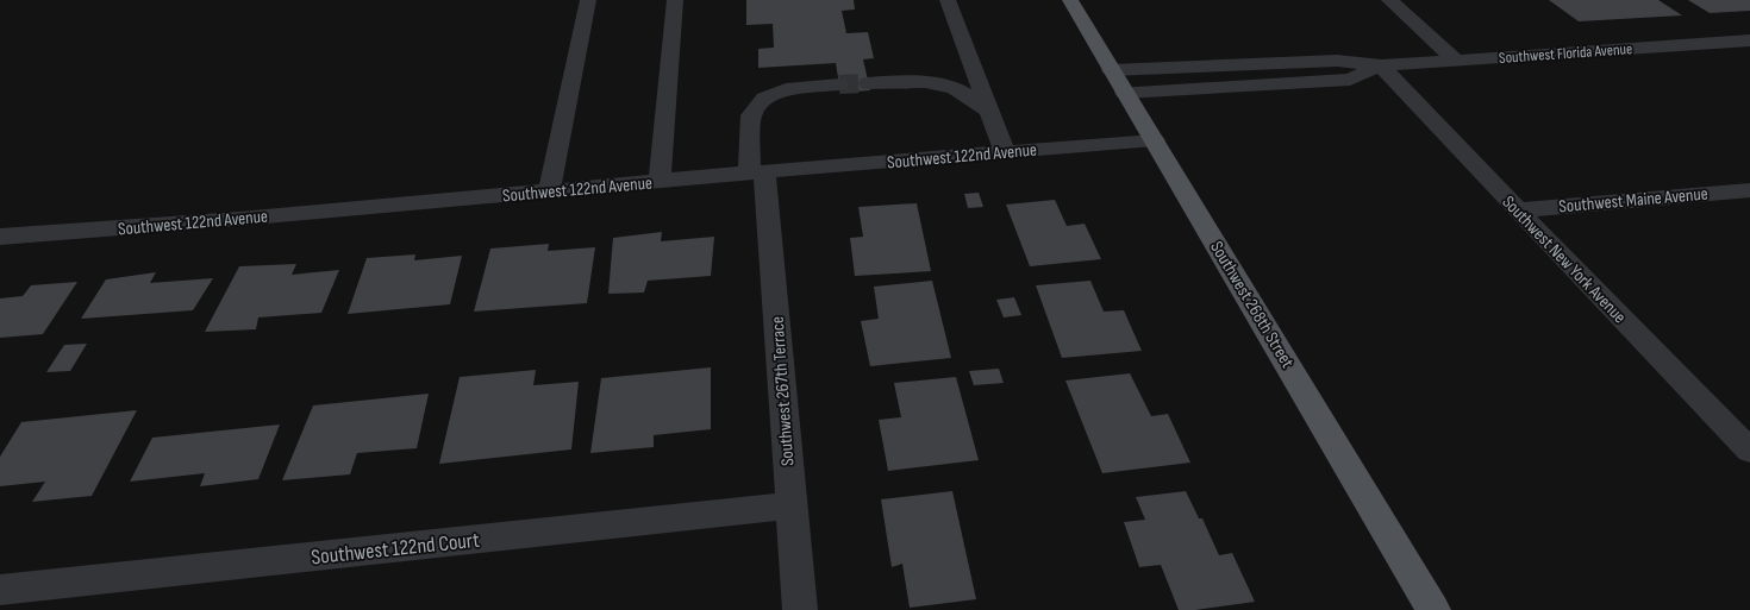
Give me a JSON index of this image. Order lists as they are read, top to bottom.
{
  "streets": {
    "main road": ["Southwest 268th Street"],
    "street": [
      "Southwest Florida Avenue",
      "Southwest 122nd Avenue",
      "Southwest Maine Avenue",
      "Southwest New York Avenue",
      "Southwest 267th Terrace",
      "Southwest 122nd Court"
    ]
  },
  "crossings": [
    ["Southwest Florida Avenue", "Southwest New York Avenue"],
    ["Southwest Florida Avenue", "Southwest 268th Street"],
    ["Southwest 122nd Avenue", "Southwest 268th Street"],
    ["Southwest 122nd Avenue", "Southwest 267th Terrace"],
    ["Southwest Maine Avenue", "Southwest New York Avenue"],
    ["Southwest 267th Terrace", "Southwest 122nd Court"]
  ]
}
